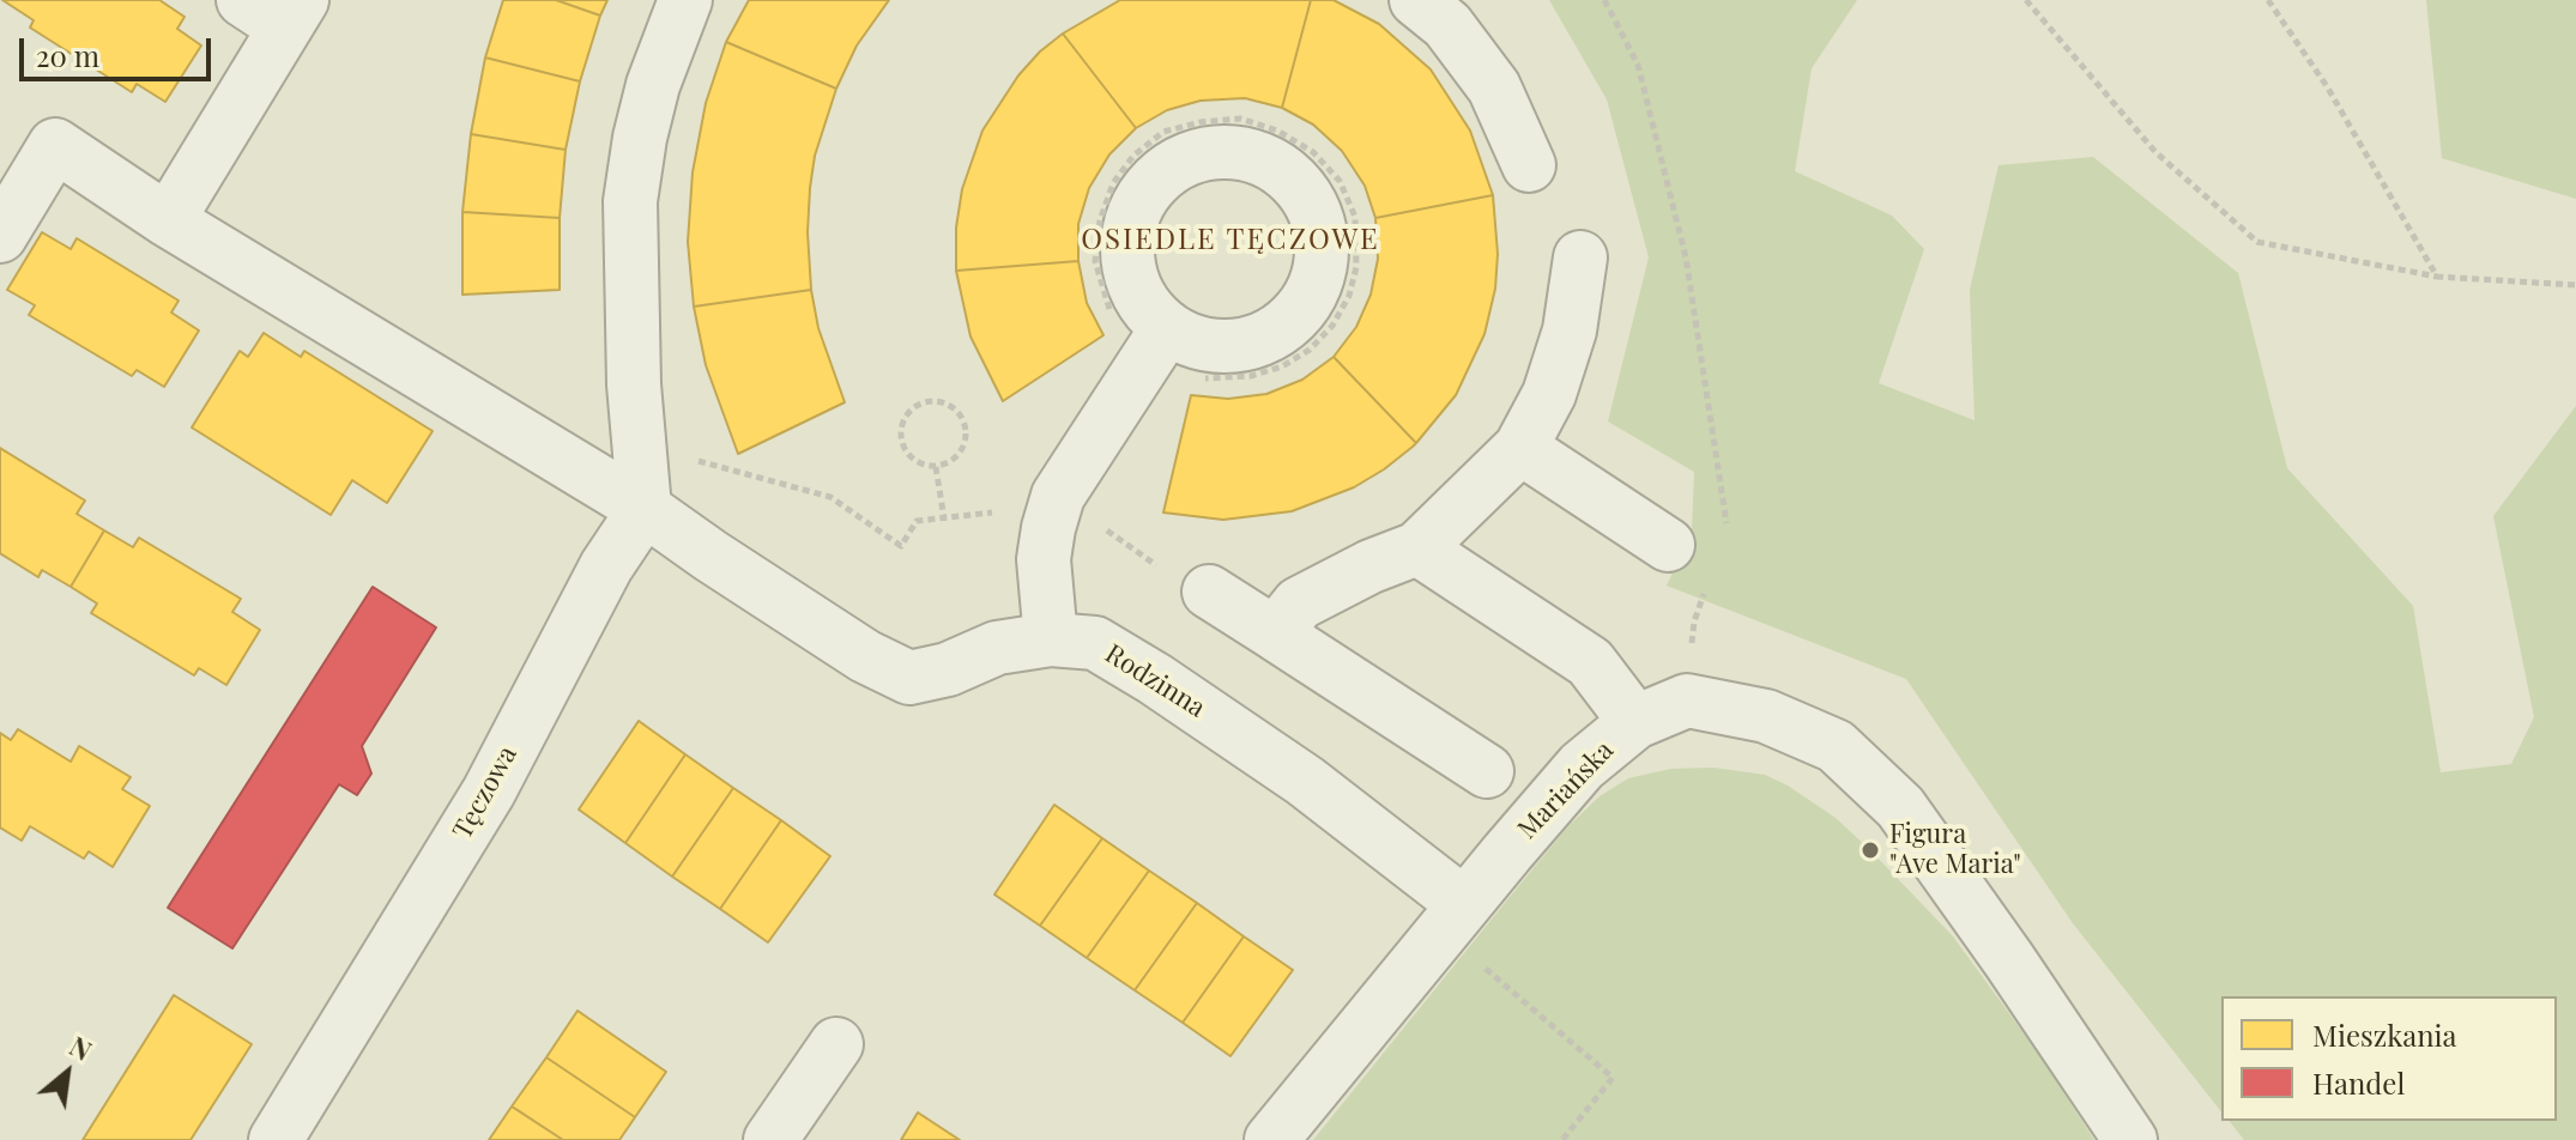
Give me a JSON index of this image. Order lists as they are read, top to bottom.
{
  "streets": {
    "street": ["Rodzinna", "Mariańska", "Tęczowa"]
  },
  "crossings": [
    ["Rodzinna", "Mariańska"],
    ["Rodzinna", "Tęczowa"]
  ],
  "districts": ["OSIEDLE TĘCZOWE"],
  "places": ["Figura \"Ave Maria\""],
  "legend": ["Mieszkania", "Handel"],
  "scale_bar": "20 m",
  "north": "top right"
}
